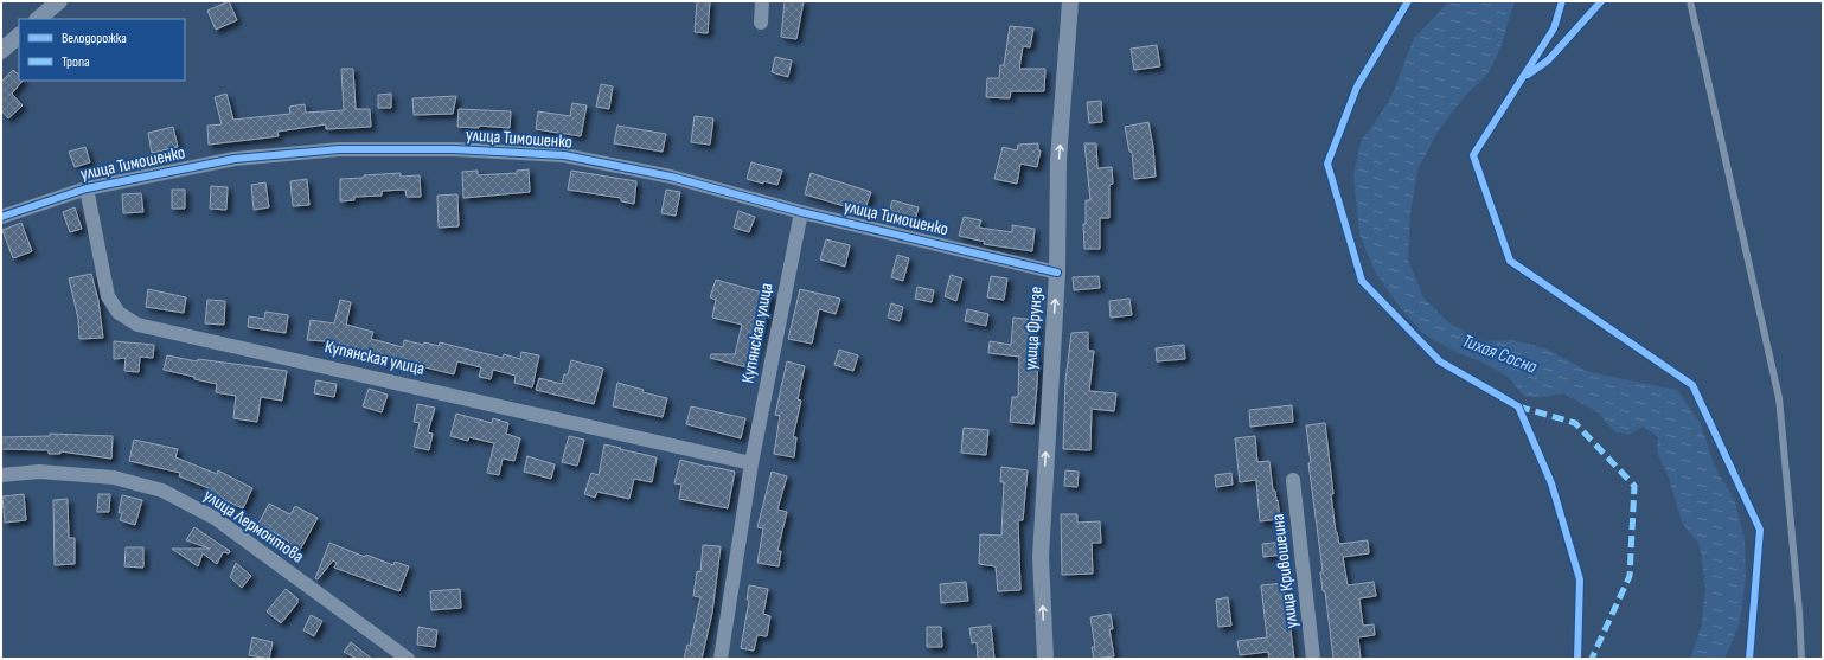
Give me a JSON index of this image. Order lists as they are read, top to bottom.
{
  "streets": {
    "street": [
      "улица Тимошенко",
      "улица Фрунзе",
      "Купянская улица",
      "улица Лермонтова",
      "улица Кривошеина"
    ]
  },
  "crossings": [
    ["улица Тимошенко", "улица Фрунзе"],
    ["улица Тимошенко", "Купянская улица"]
  ],
  "one_way": ["улица Фрунзе"],
  "water": ["Тихая Сосна"],
  "legend": ["Велодорожка", "Тропа"]
}
